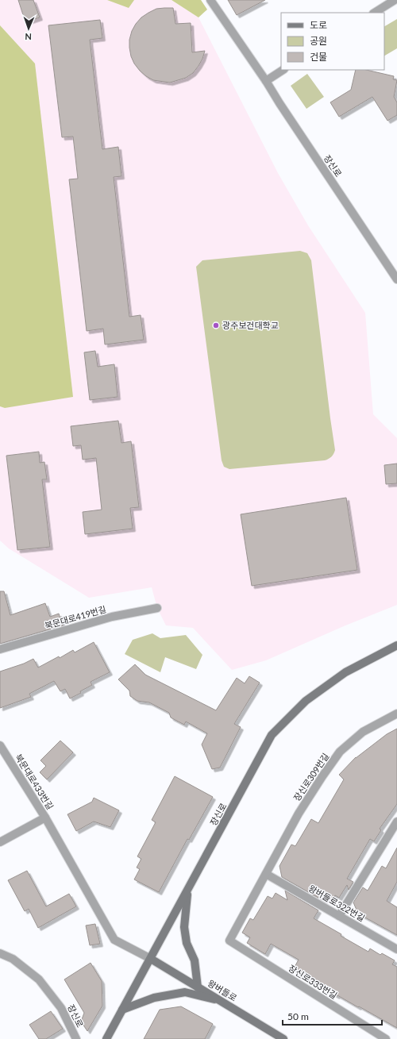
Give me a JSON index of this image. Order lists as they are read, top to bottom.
{
  "streets": {
    "main road": ["장신로", "왕버들로"],
    "street": [
      "북문대로419번길",
      "장신로309번길",
      "북문대로433번길",
      "왕버들로322번길",
      "장신로333번길"
    ]
  },
  "crossings": [
    ["장신로", "왕버들로"],
    ["장신로309번길", "왕버들로322번길"],
    ["장신로309번길", "장신로333번길"]
  ],
  "places": ["광주보건대학교"],
  "legend": ["도로", "공원", "건물"],
  "scale_bar": "50 m",
  "north": "bottom"
}
